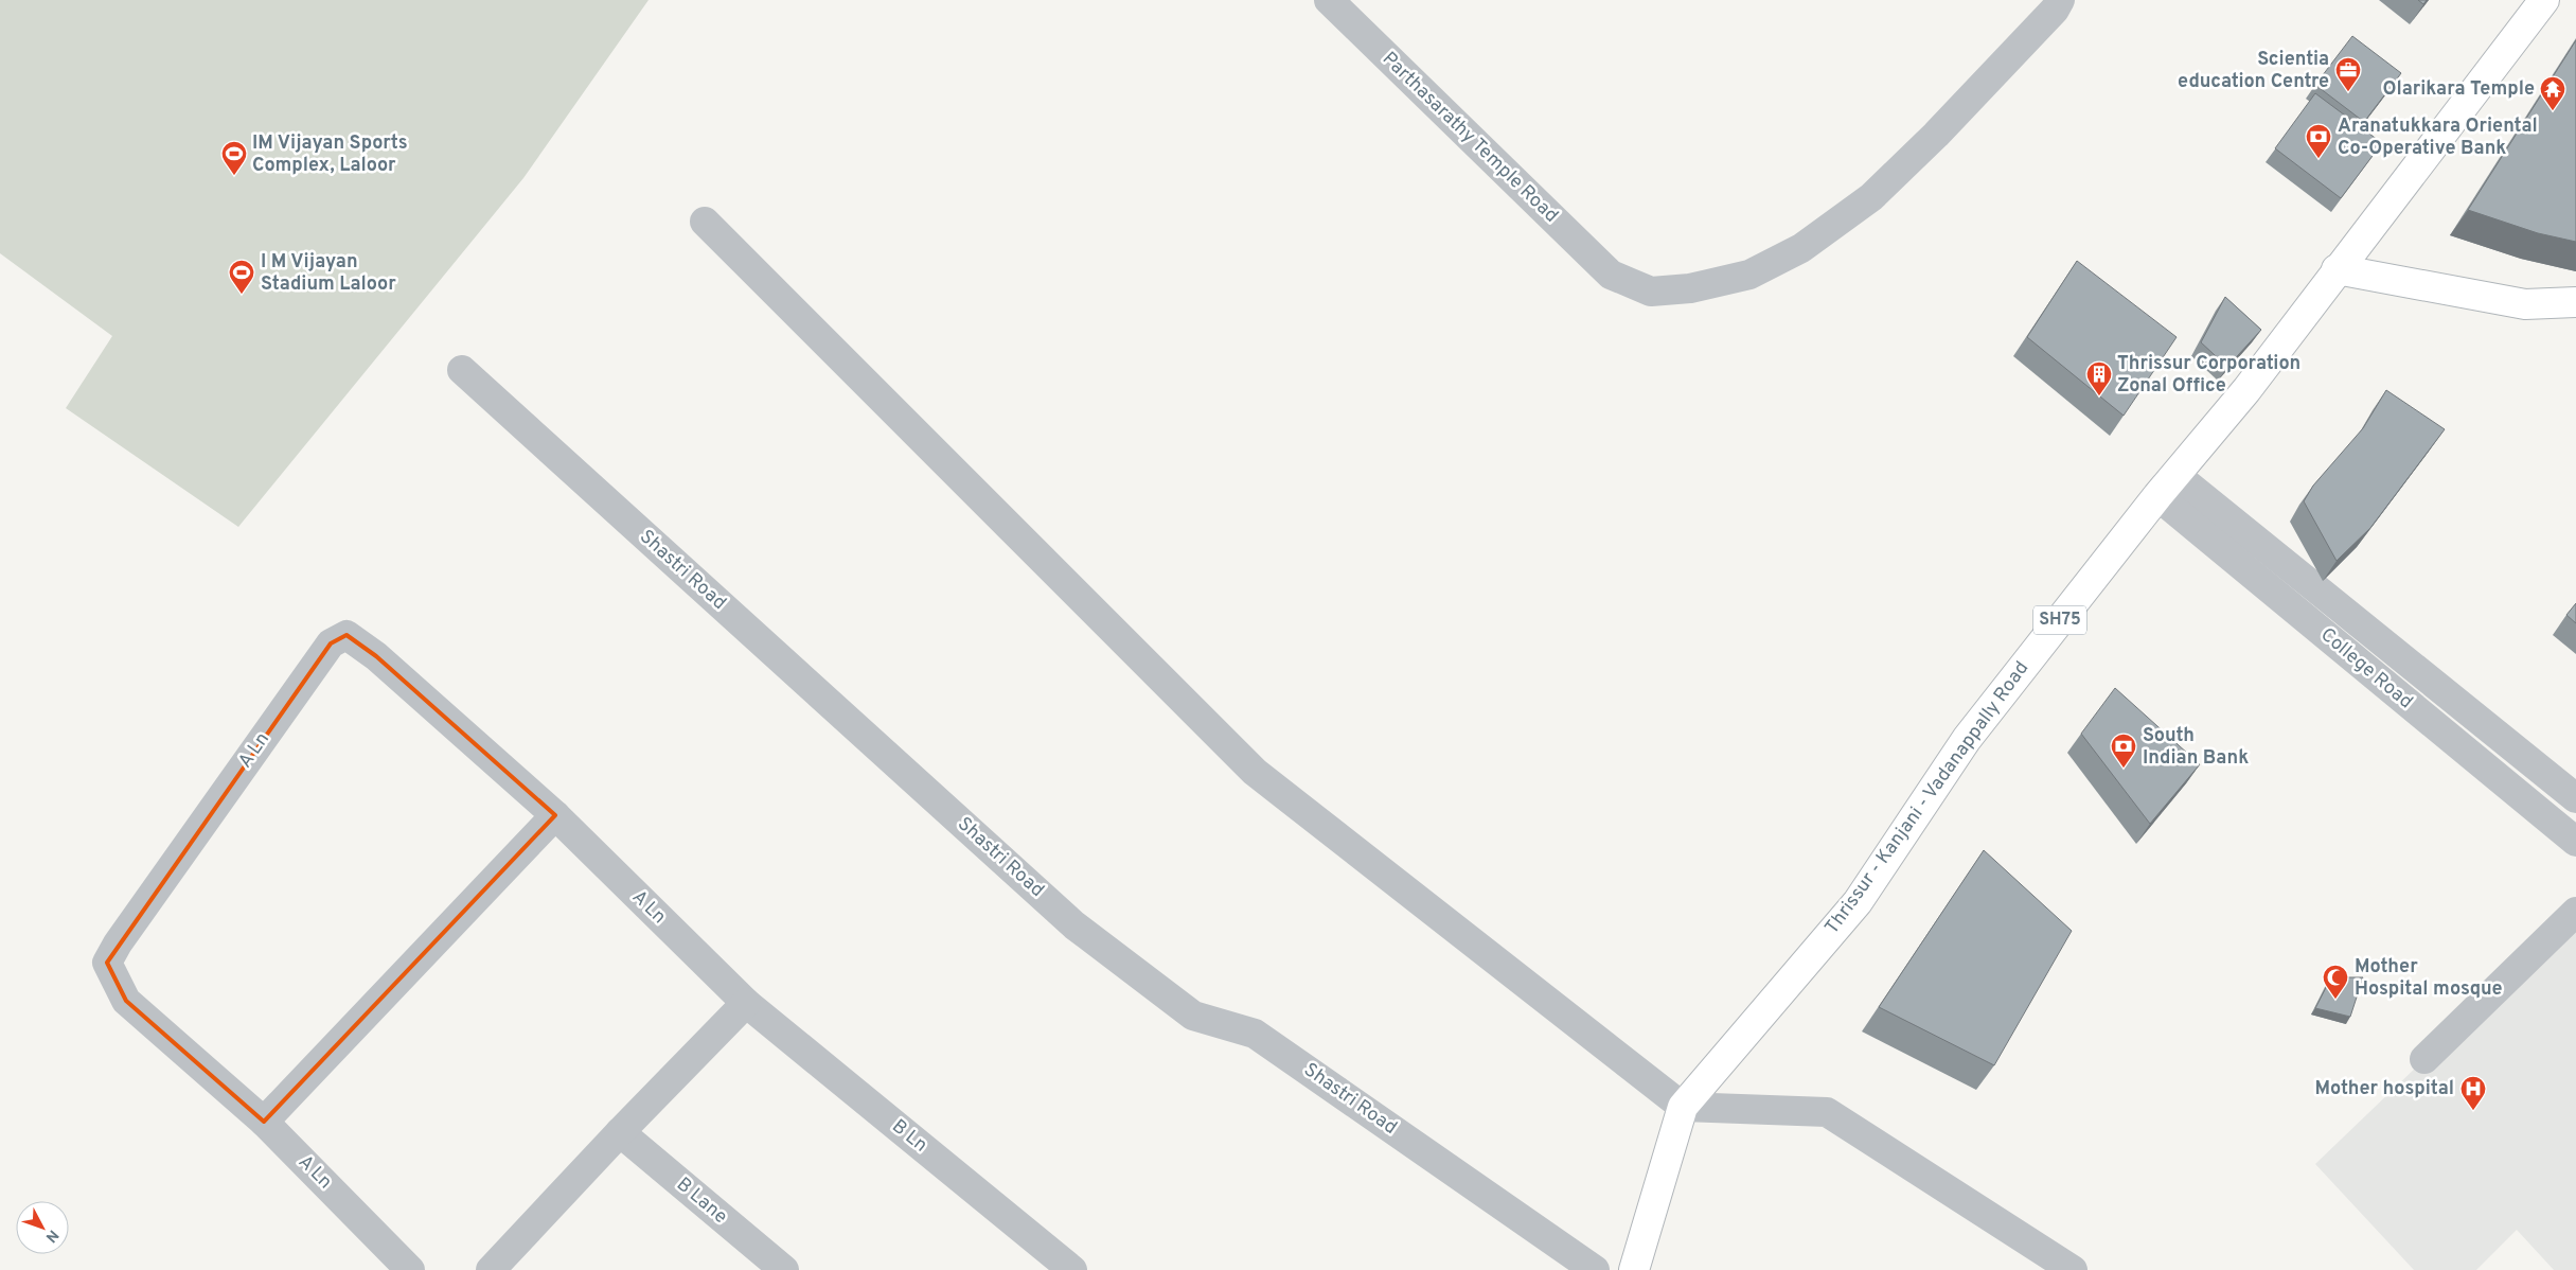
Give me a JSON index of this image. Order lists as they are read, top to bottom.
{
  "streets": {
    "main road": ["SH75", "Thrissur - Kanjani - Vadanappally Road"],
    "street": [
      "Parthasarathy Temple Road",
      "Shastri Road",
      "College Road",
      "A Ln",
      "B Ln",
      "B Lane"
    ]
  },
  "crossings": [
    ["College Road", "Thrissur - Kanjani - Vadanappally Road"],
    ["A Ln", "B Ln"]
  ],
  "places": {
    "office": ["Scientia education Centre"],
    "temple": ["Olarikara Temple"],
    "bank": ["Aranatukkara Oriental Co-Operative Bank", "South Indian Bank"],
    "sports": ["IM Vijayan Sports Complex, Laloor", "I M Vijayan Stadium Laloor"],
    "building": ["Thrissur Corporation Zonal Office"],
    "mosque": ["Mother Hospital mosque"],
    "hospital": ["Mother hospital"]
  },
  "north": "bottom right"
}
